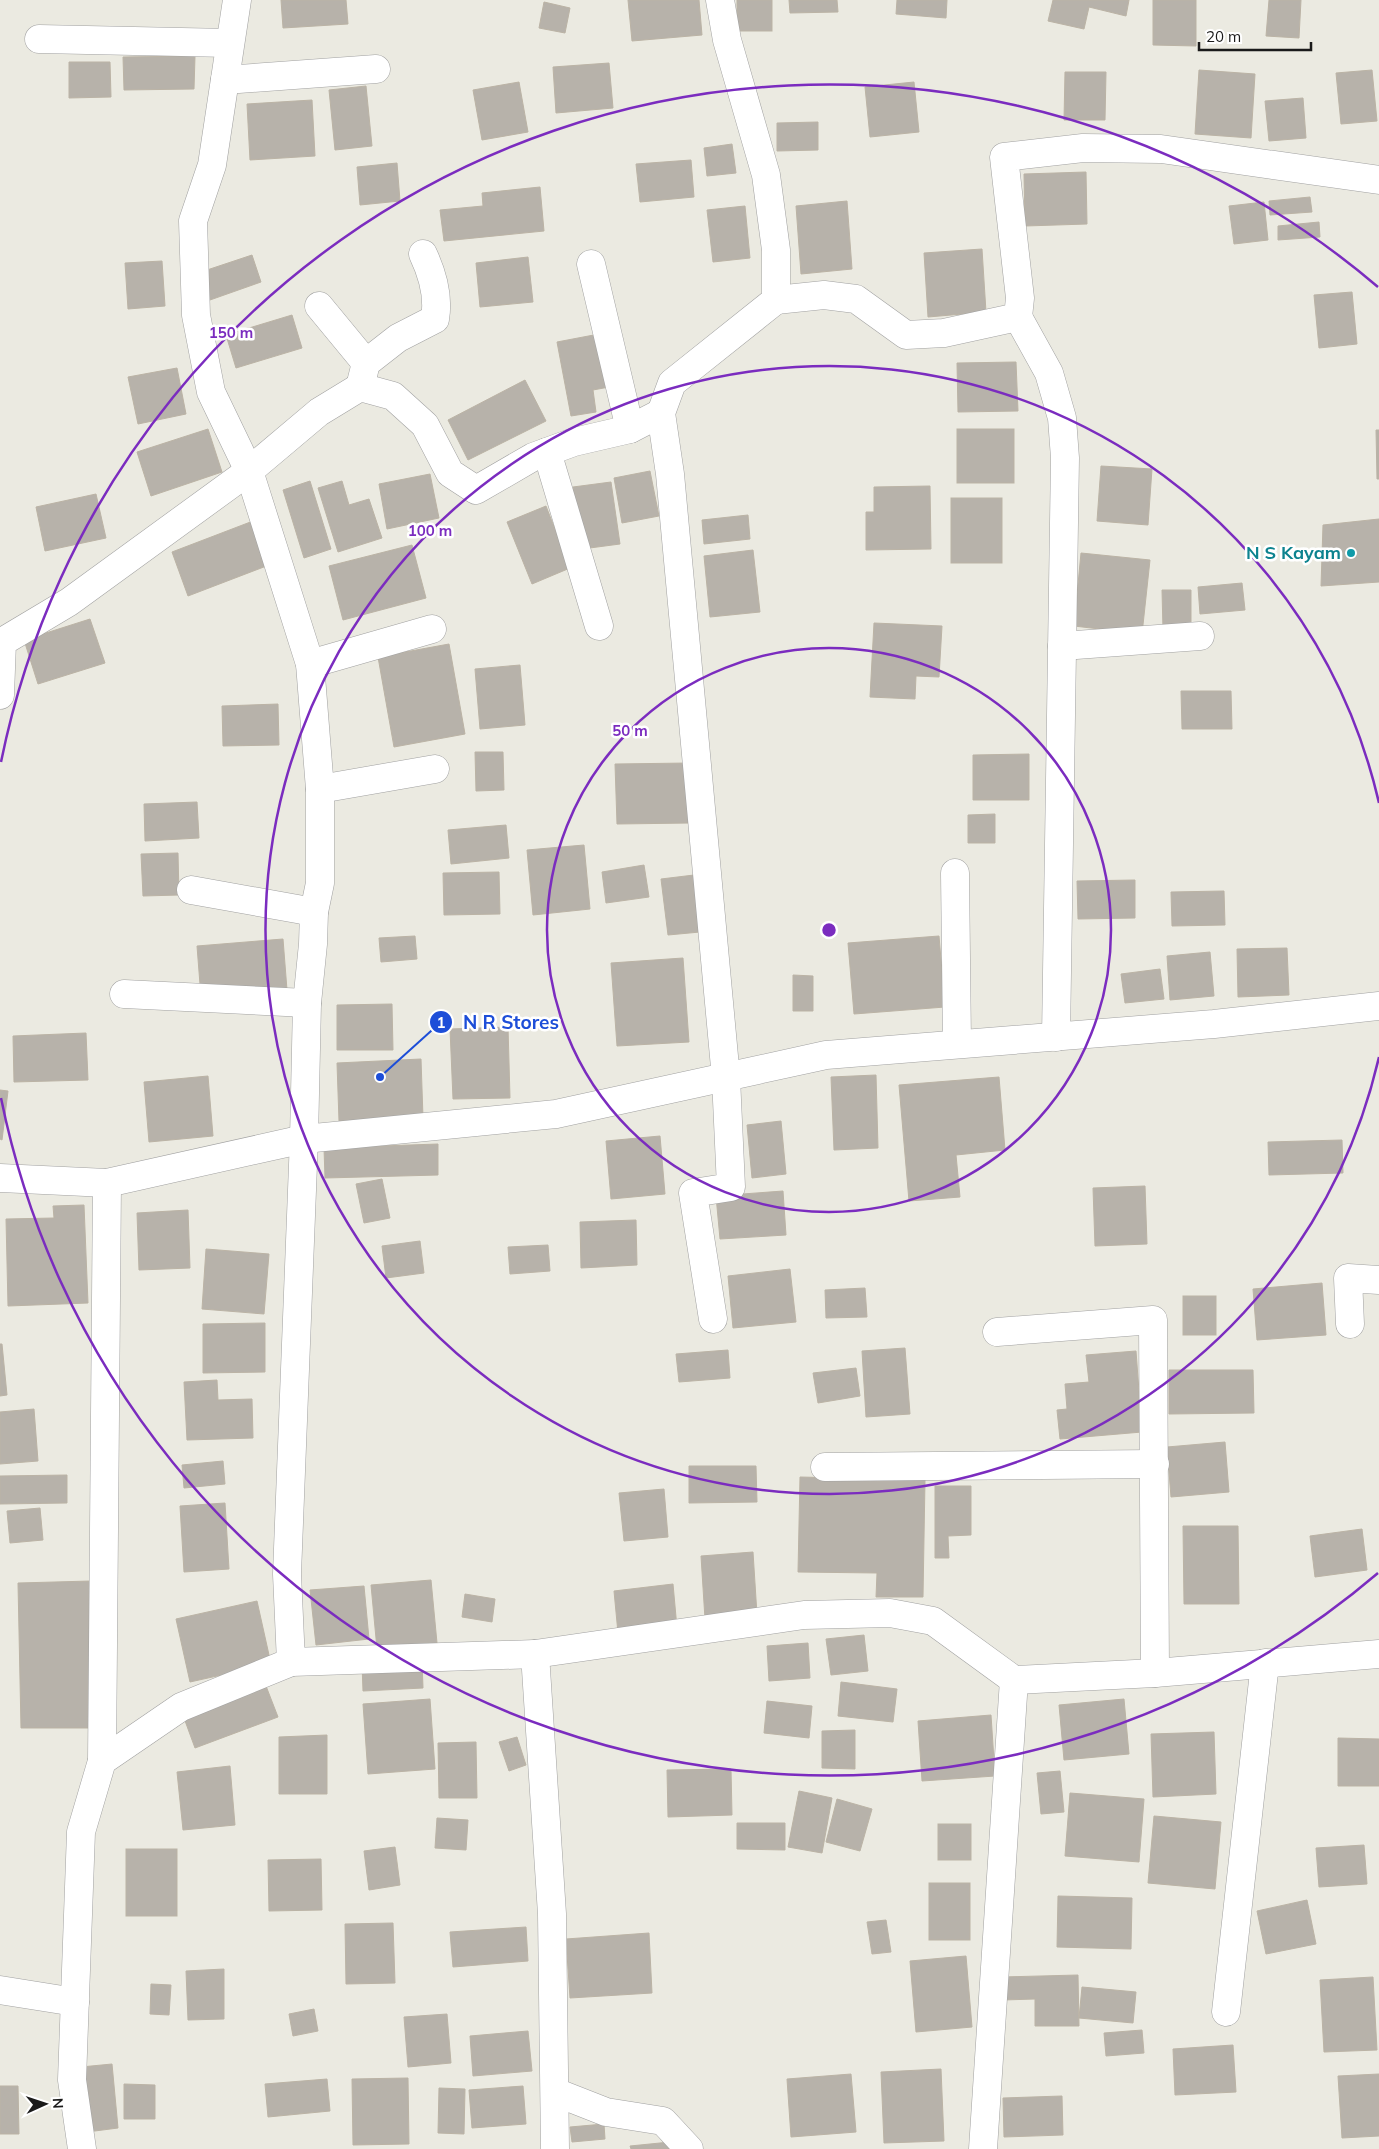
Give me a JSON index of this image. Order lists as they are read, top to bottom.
{
  "places": ["N S Kayam", "N R Stores"],
  "scale_bar": "20 m",
  "north": "right",
  "rings": ["150 m", "100 m", "50 m"]
}
